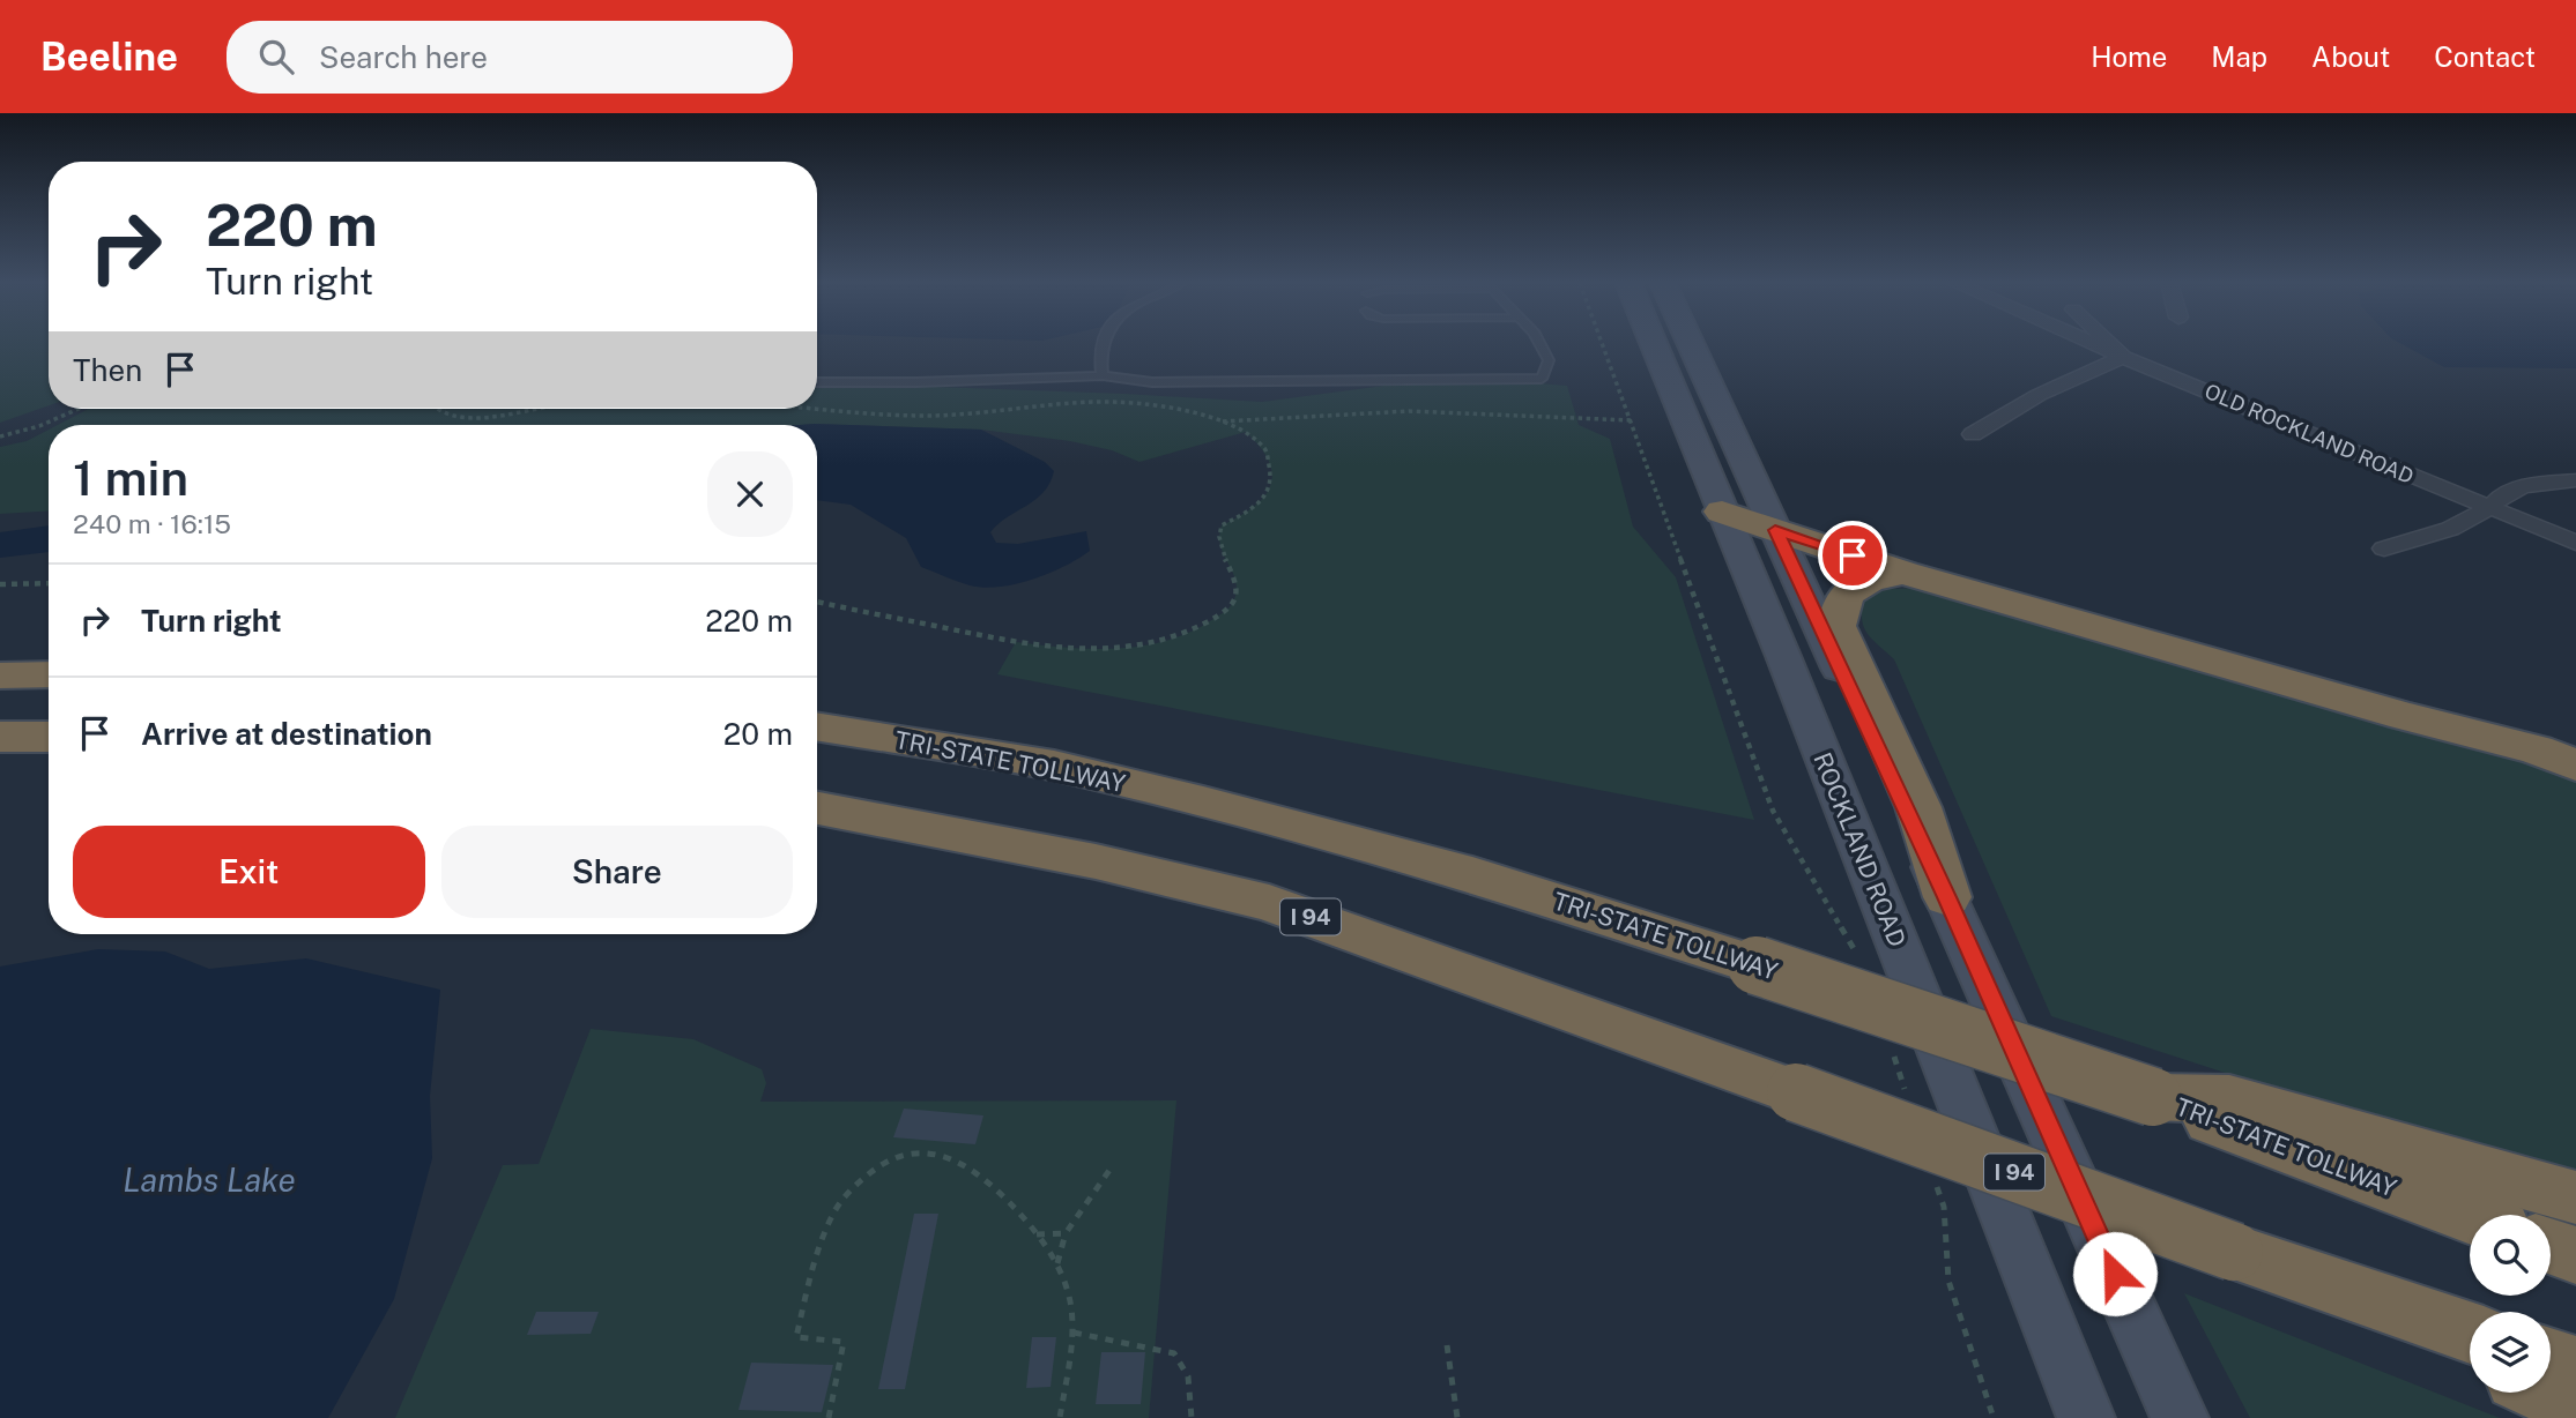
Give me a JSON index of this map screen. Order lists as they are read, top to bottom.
{
  "streets": {
    "highway": ["TRI-STATE TOLLWAY", "I 94"],
    "main road": ["ROCKLAND ROAD"],
    "street": ["OLD ROCKLAND ROAD"]
  },
  "water": ["Lambs Lake"],
  "page": {
    "header": "Beeline",
    "search": "Search here",
    "nav": [
      "Home",
      "Map",
      "About",
      "Contact"
    ],
    "turn": ["220 m", "Turn right"],
    "then": "Then",
    "heading": ["1 min", "240 m · 16:15"],
    "list": [
      {
        "name": "Turn right",
        "value": "220 m"
      },
      {
        "name": "Arrive at destination",
        "value": "20 m"
      }
    ],
    "buttons": ["Exit", "Share"]
  }
}
